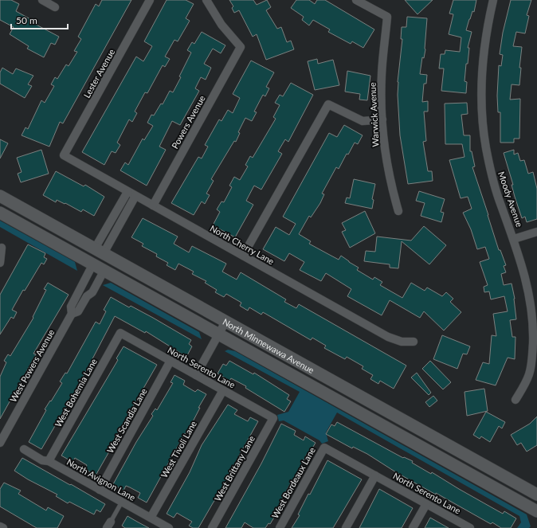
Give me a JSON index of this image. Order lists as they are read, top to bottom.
{
  "streets": {
    "main road": ["North Minnewawa Avenue"],
    "street": [
      "Lester Avenue",
      "Warwick Avenue",
      "Powers Avenue",
      "Moody Avenue",
      "North Cherry Lane",
      "West Powers Avenue",
      "North Serento Lane",
      "West Bohemia Lane",
      "West Scandia Lane",
      "West Tivoli Lane",
      "West Brittany Lane",
      "North Avignon Lane",
      "West Bordeaux Lane"
    ]
  },
  "crossings": [
    ["Lester Avenue", "North Cherry Lane"],
    ["Powers Avenue", "North Cherry Lane"],
    ["North Minnewawa Avenue", "West Powers Avenue"],
    ["North Serento Lane", "West Bohemia Lane"],
    ["North Serento Lane", "West Scandia Lane"],
    ["North Serento Lane", "West Tivoli Lane"],
    ["North Serento Lane", "West Brittany Lane"],
    ["North Serento Lane", "West Bordeaux Lane"],
    ["West Bohemia Lane", "North Avignon Lane"],
    ["West Scandia Lane", "North Avignon Lane"],
    ["West Tivoli Lane", "North Avignon Lane"]
  ],
  "scale_bar": "50 m"
}
